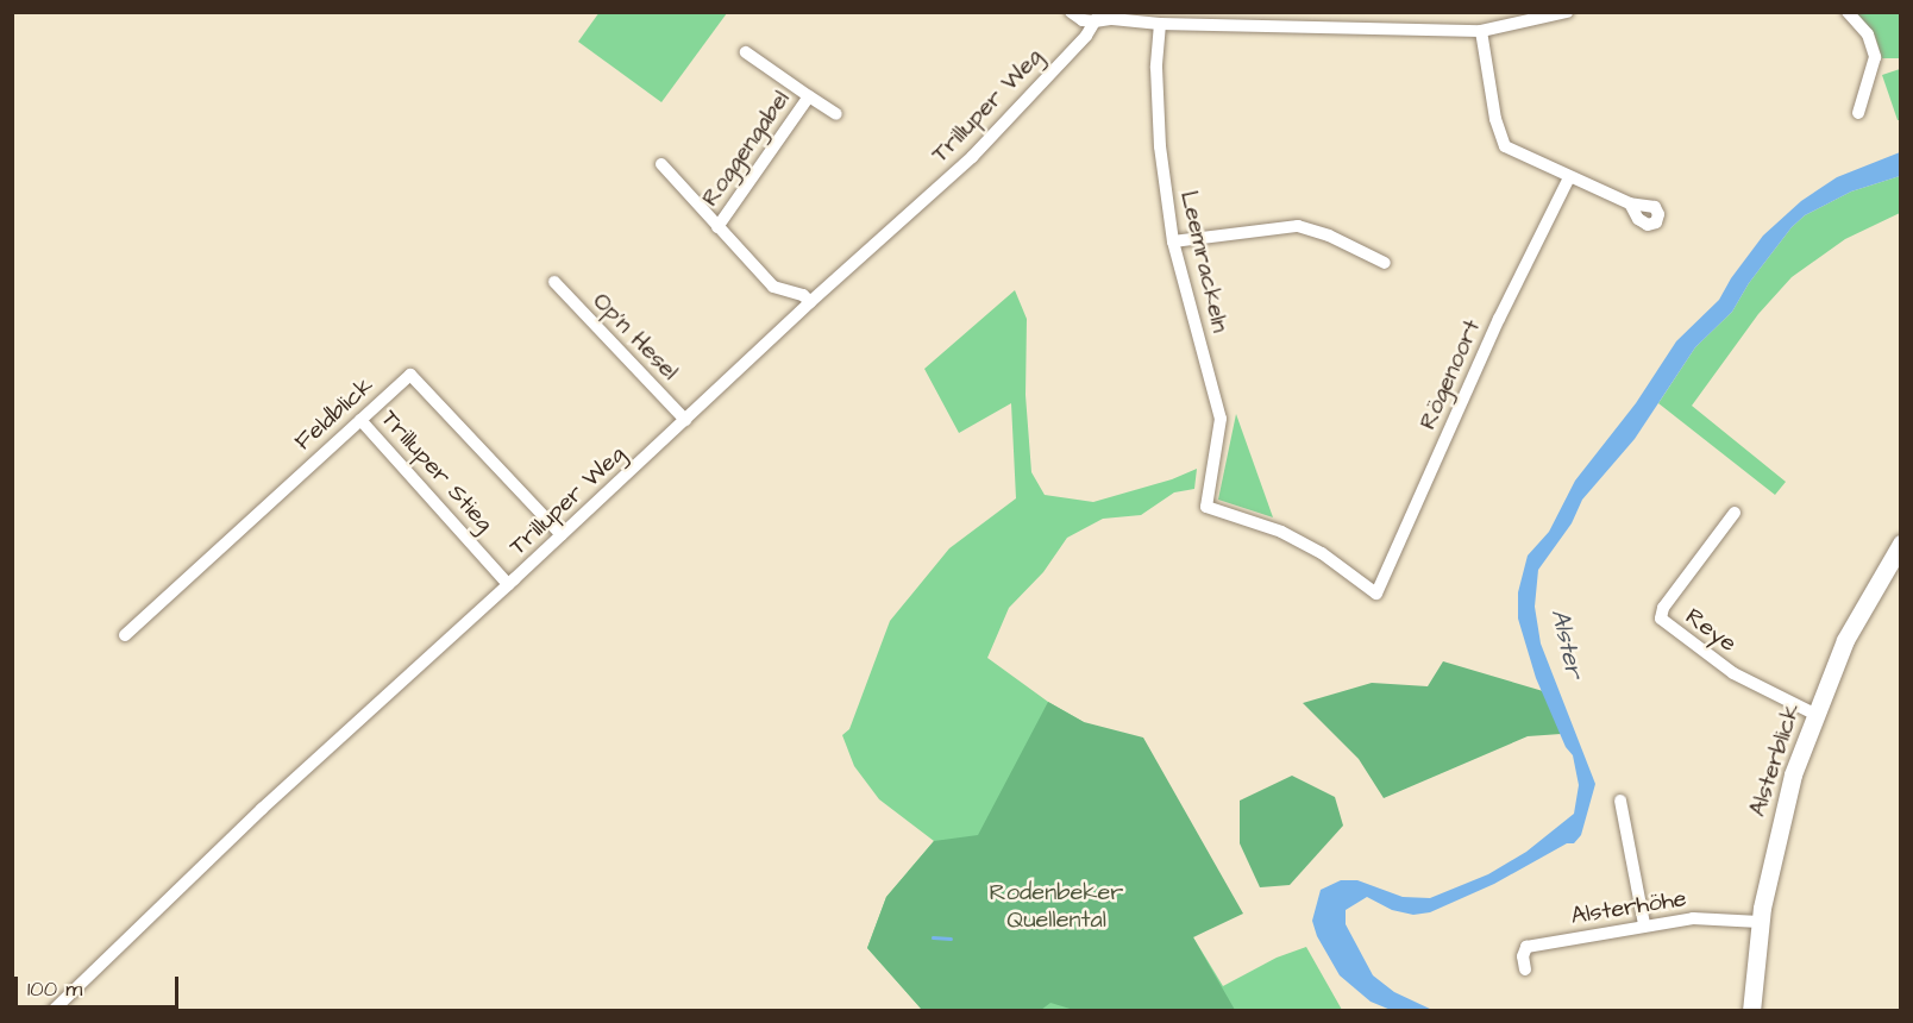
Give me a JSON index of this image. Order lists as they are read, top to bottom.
{
  "streets": {
    "street": [
      "Trilluper Weg",
      "Roggengabel",
      "Leemrackeln",
      "Op'n Hesel",
      "Rögenoort",
      "Feldblick",
      "Trilluper Stieg",
      "Reye",
      "Alsterblick",
      "Alsterhöhe"
    ]
  },
  "crossings": [
    ["Trilluper Weg", "Roggengabel"],
    ["Trilluper Weg", "Op'n Hesel"],
    ["Trilluper Weg", "Feldblick"],
    ["Trilluper Weg", "Trilluper Stieg"],
    ["Leemrackeln", "Rögenoort"],
    ["Feldblick", "Trilluper Stieg"],
    ["Reye", "Alsterblick"],
    ["Alsterblick", "Alsterhöhe"]
  ],
  "water": ["Alster"],
  "parks": ["Rodenbeker Quellental"],
  "scale_bar": "100 m"
}
